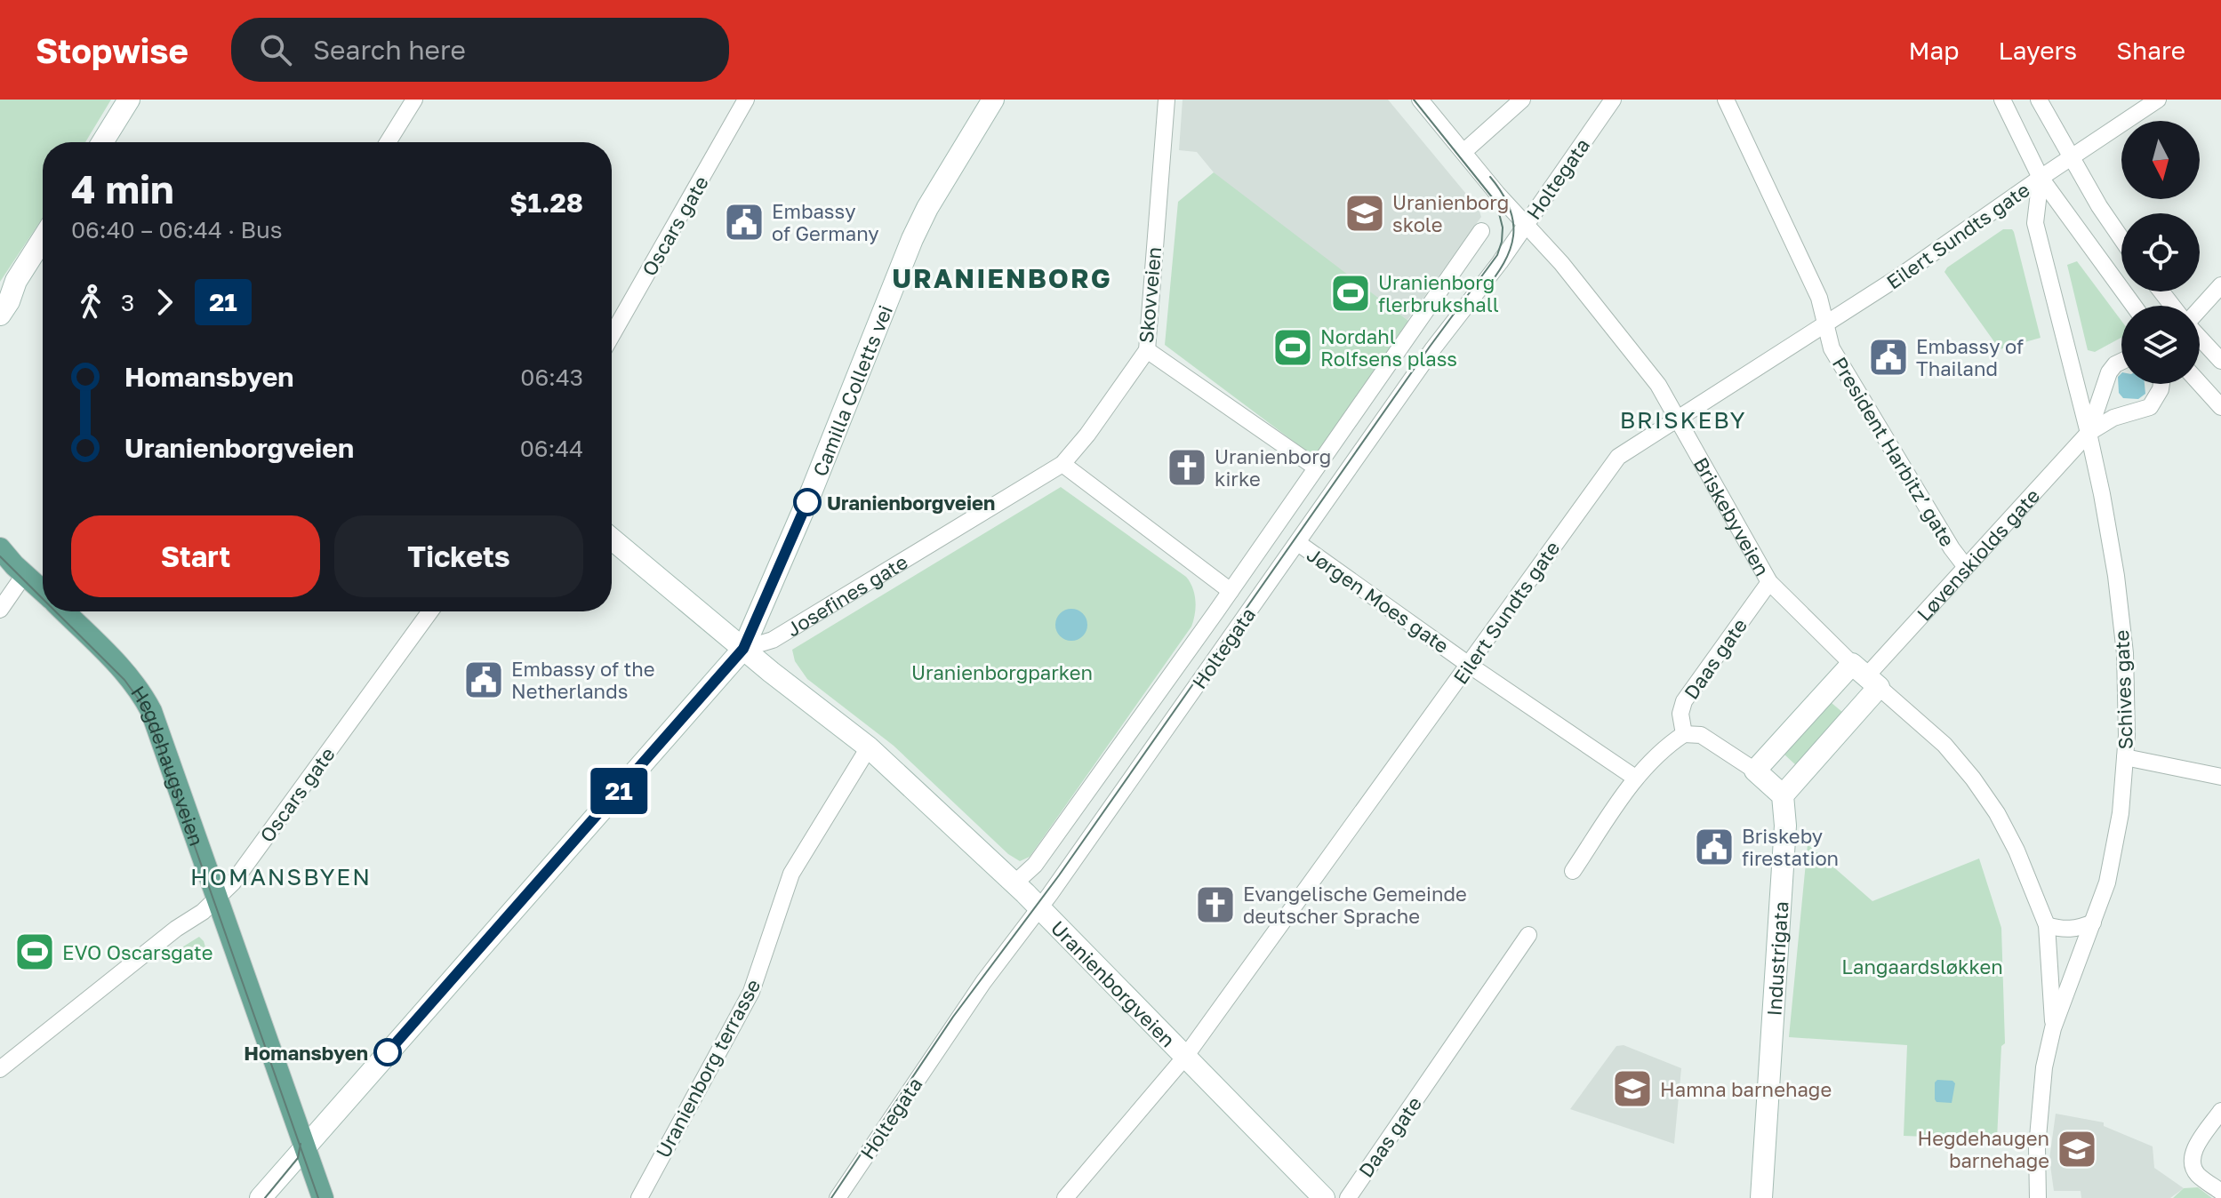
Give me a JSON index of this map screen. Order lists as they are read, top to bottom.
{
  "streets": {
    "main road": ["Hegdehaugsveien"],
    "street": [
      "Holtegata",
      "Oscars gate",
      "Eilert Sundts gate",
      "Skovveien",
      "Camilla Colletts vei",
      "President Harbitz’ gate",
      "Briskebyveien",
      "Løvenskiolds gate",
      "Josefines gate",
      "Jørgen Moes gate",
      "Daas gate",
      "Schives gate",
      "Industrigata",
      "Uranienborgveien",
      "Uranienborg terrasse"
    ]
  },
  "crossings": [
    ["Holtegata", "Skovveien"],
    ["Holtegata", "Briskebyveien"],
    ["Holtegata", "Josefines gate"],
    ["Holtegata", "Jørgen Moes gate"],
    ["Holtegata", "Uranienborgveien"],
    ["Oscars gate", "Hegdehaugsveien"],
    ["Eilert Sundts gate", "President Harbitz’ gate"],
    ["Eilert Sundts gate", "Briskebyveien"],
    ["Eilert Sundts gate", "Jørgen Moes gate"],
    ["Eilert Sundts gate", "Schives gate"],
    ["Eilert Sundts gate", "Uranienborgveien"],
    ["Skovveien", "Josefines gate"],
    ["Camilla Colletts vei", "Josefines gate"],
    ["Camilla Colletts vei", "Uranienborgveien"],
    ["President Harbitz’ gate", "Løvenskiolds gate"],
    ["Briskebyveien", "Løvenskiolds gate"],
    ["Briskebyveien", "Daas gate"],
    ["Briskebyveien", "Schives gate"],
    ["Løvenskiolds gate", "Schives gate"],
    ["Løvenskiolds gate", "Industrigata"],
    ["Josefines gate", "Hegdehaugsveien"],
    ["Josefines gate", "Uranienborgveien"],
    ["Uranienborgveien", "Uranienborg terrasse"]
  ],
  "districts": ["URANIENBORG", "BRISKEBY", "HOMANSBYEN"],
  "parks": ["Uranienborgparken", "Langaardsløkken"],
  "places": {
    "school or university": ["Uranienborg skole", "Hamna barnehage", "Hegdehaugen barnehage"],
    "public building": [
      "Embassy of Germany",
      "Embassy of Thailand",
      "Embassy of the Netherlands",
      "Briskeby firestation"
    ],
    "sports": ["Uranienborg flerbrukshall", "Nordahl Rolfsens plass", "EVO Oscarsgate"],
    "church": ["Uranienborg kirke", "Evangelische Gemeinde deutscher Sprache"],
    "other": ["Uranienborgveien", "Homansbyen"]
  },
  "lines": ["bus line 21"],
  "north": "bottom",
  "page": {
    "header": "Stopwise",
    "search": "Search here",
    "nav": ["Map", "Layers", "Share"],
    "on_map": "21",
    "heading": ["4 min", "06:40 – 06:44 · Bus", "$1.28"],
    "legs": ["3", "21"],
    "list": [
      {
        "name": "Homansbyen",
        "value": "06:43"
      },
      {
        "name": "Uranienborgveien",
        "value": "06:44"
      }
    ],
    "buttons": ["Start", "Tickets"]
  }
}
